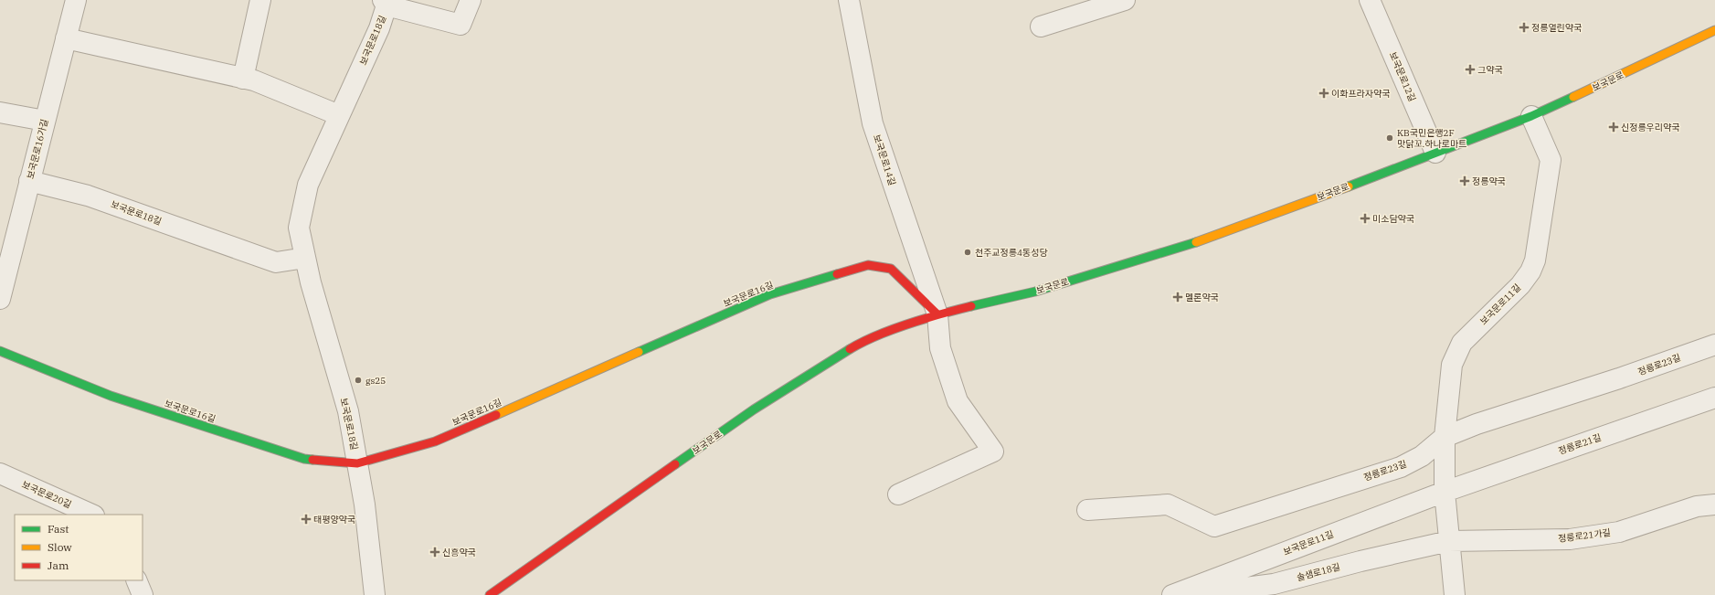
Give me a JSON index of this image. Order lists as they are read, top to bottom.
{
  "streets": {
    "main road": ["보국문로", "보국문로16길"],
    "street": [
      "보국문로18길",
      "보국문로12길",
      "보국문로16가길",
      "보국문로14길",
      "보국문로11길",
      "정릉로23길",
      "정릉로21길",
      "보국문로20길",
      "정릉로21가길",
      "솔샘로18길"
    ]
  },
  "crossings": [
    ["보국문로18길", "보국문로16가길"],
    ["보국문로18길", "보국문로16길"],
    ["보국문로12길", "보국문로"],
    ["보국문로", "보국문로14길"],
    ["보국문로", "보국문로16길"],
    ["보국문로", "보국문로11길"],
    ["보국문로14길", "보국문로16길"],
    ["보국문로11길", "정릉로23길"],
    ["보국문로11길", "정릉로21길"],
    ["보국문로11길", "정릉로21가길"],
    ["보국문로11길", "솔샘로18길"],
    ["정릉로21가길", "솔샘로18길"]
  ],
  "places": {
    "health": [
      "정릉열린약국",
      "그약국",
      "이화프라자약국",
      "신정릉우리약국",
      "정릉약국",
      "미소담약국",
      "멜론약국",
      "태평양약국",
      "신흥약국"
    ],
    "other": ["KB국민은행2F 맛닭꼬.하나로마트", "천주교정릉4동성당", "gs25"]
  },
  "legend": ["Fast", "Slow", "Jam"]
}
